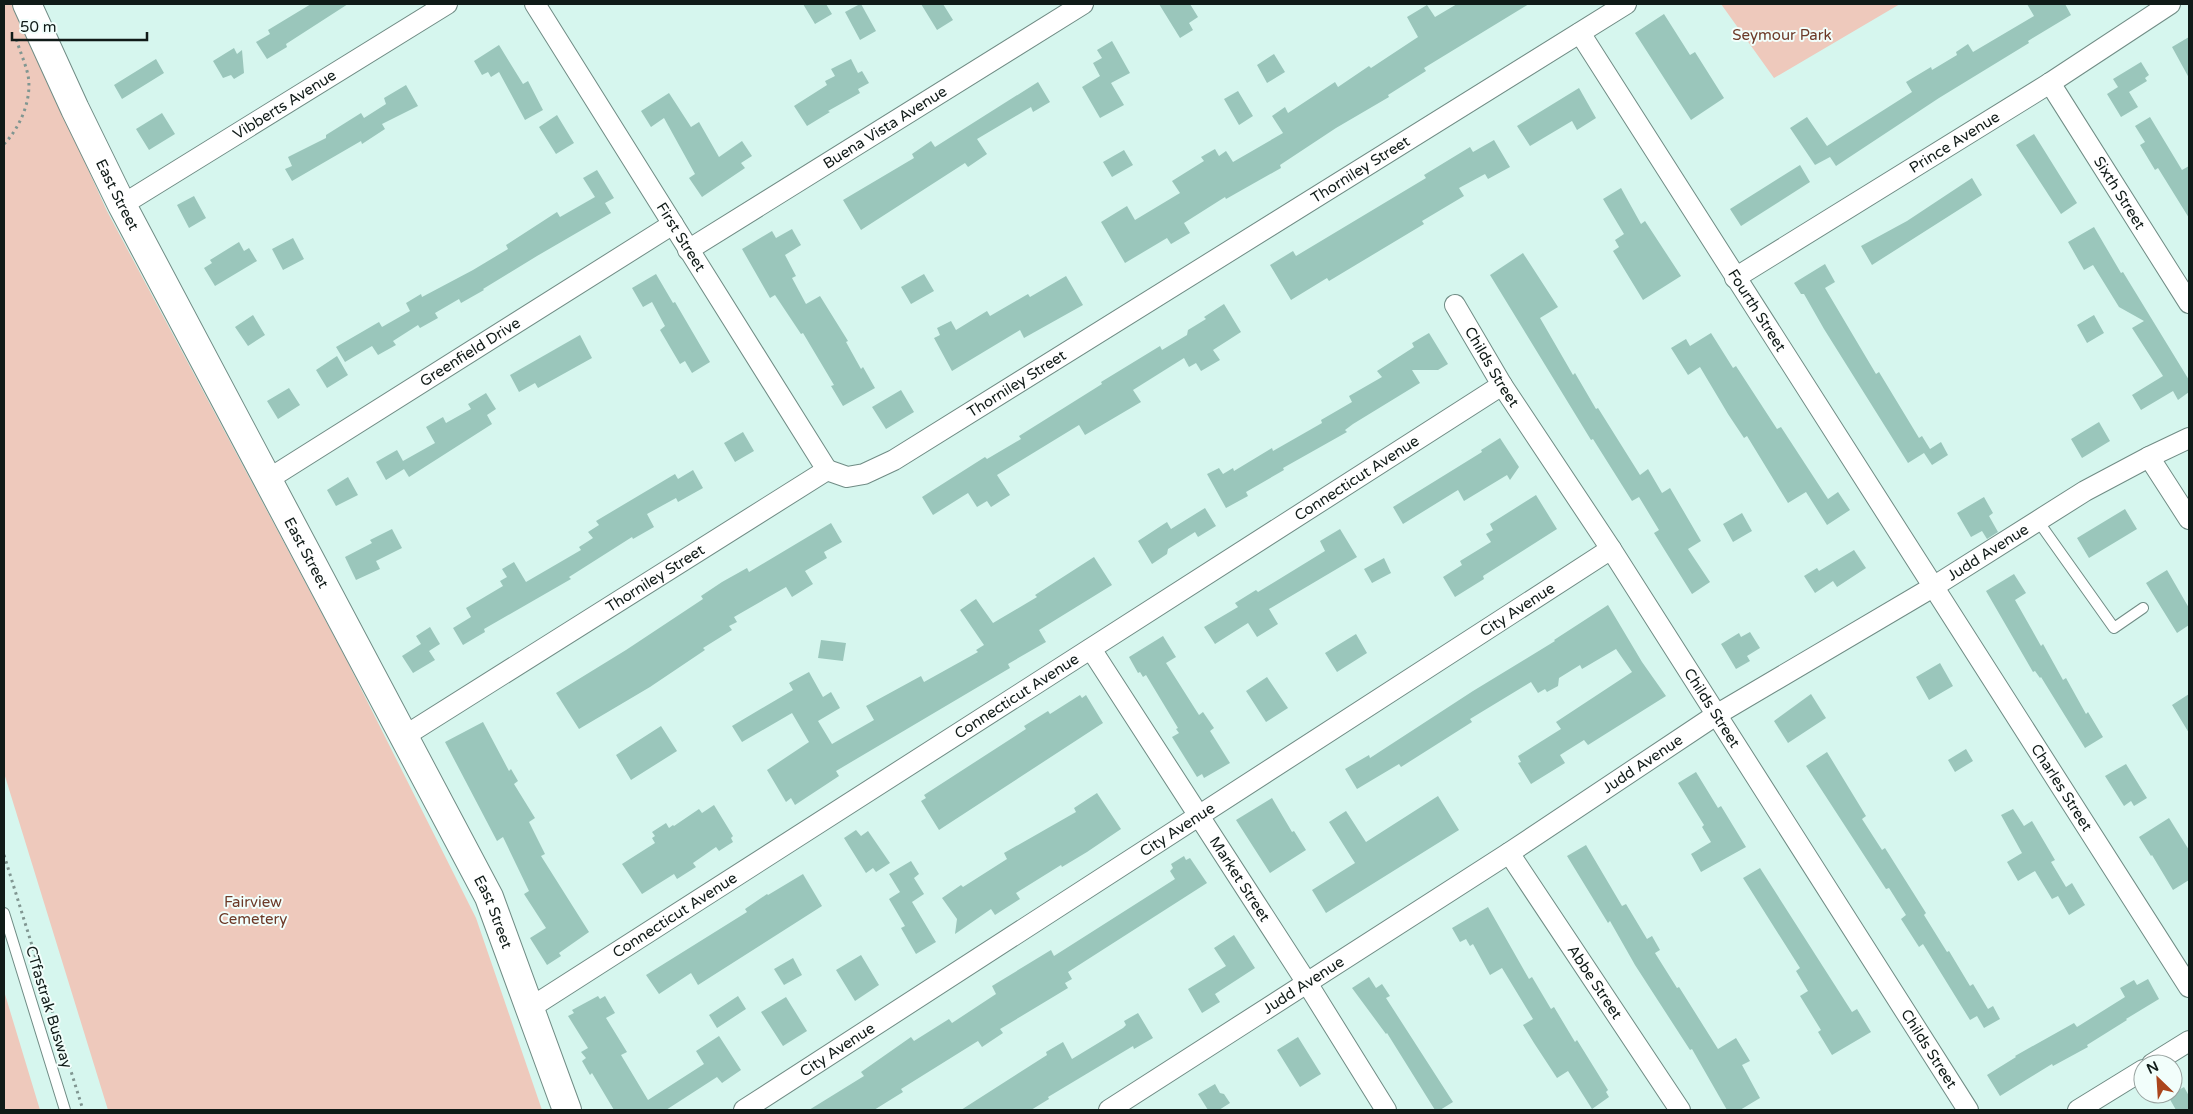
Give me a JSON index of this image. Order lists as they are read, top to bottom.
{
  "streets": {
    "street": [
      "Vibberts Avenue",
      "Buena Vista Avenue",
      "Prince Avenue",
      "Thorniley Street",
      "Sixth Street",
      "East Street",
      "First Street",
      "Fourth Street",
      "Greenfield Drive",
      "Childs Street",
      "Connecticut Avenue",
      "Judd Avenue",
      "City Avenue",
      "Charles Street",
      "Market Street",
      "Abbe Street"
    ],
    "lane": ["CTfastrak Busway"]
  },
  "crossings": [
    ["Vibberts Avenue", "East Street"],
    ["Buena Vista Avenue", "First Street"],
    ["Prince Avenue", "Sixth Street"],
    ["Prince Avenue", "Fourth Street"],
    ["Thorniley Street", "East Street"],
    ["Thorniley Street", "First Street"],
    ["Thorniley Street", "Fourth Street"],
    ["East Street", "Greenfield Drive"],
    ["East Street", "Connecticut Avenue"],
    ["First Street", "Greenfield Drive"],
    ["Fourth Street", "Judd Avenue"],
    ["Fourth Street", "Charles Street"],
    ["Childs Street", "Connecticut Avenue"],
    ["Childs Street", "Judd Avenue"],
    ["Childs Street", "City Avenue"],
    ["Connecticut Avenue", "Market Street"],
    ["Judd Avenue", "Charles Street"],
    ["Judd Avenue", "Market Street"],
    ["Judd Avenue", "Abbe Street"],
    ["City Avenue", "Market Street"]
  ],
  "parks": ["Seymour Park", "Fairview Cemetery"],
  "scale_bar": "50 m",
  "north": "top left"
}
